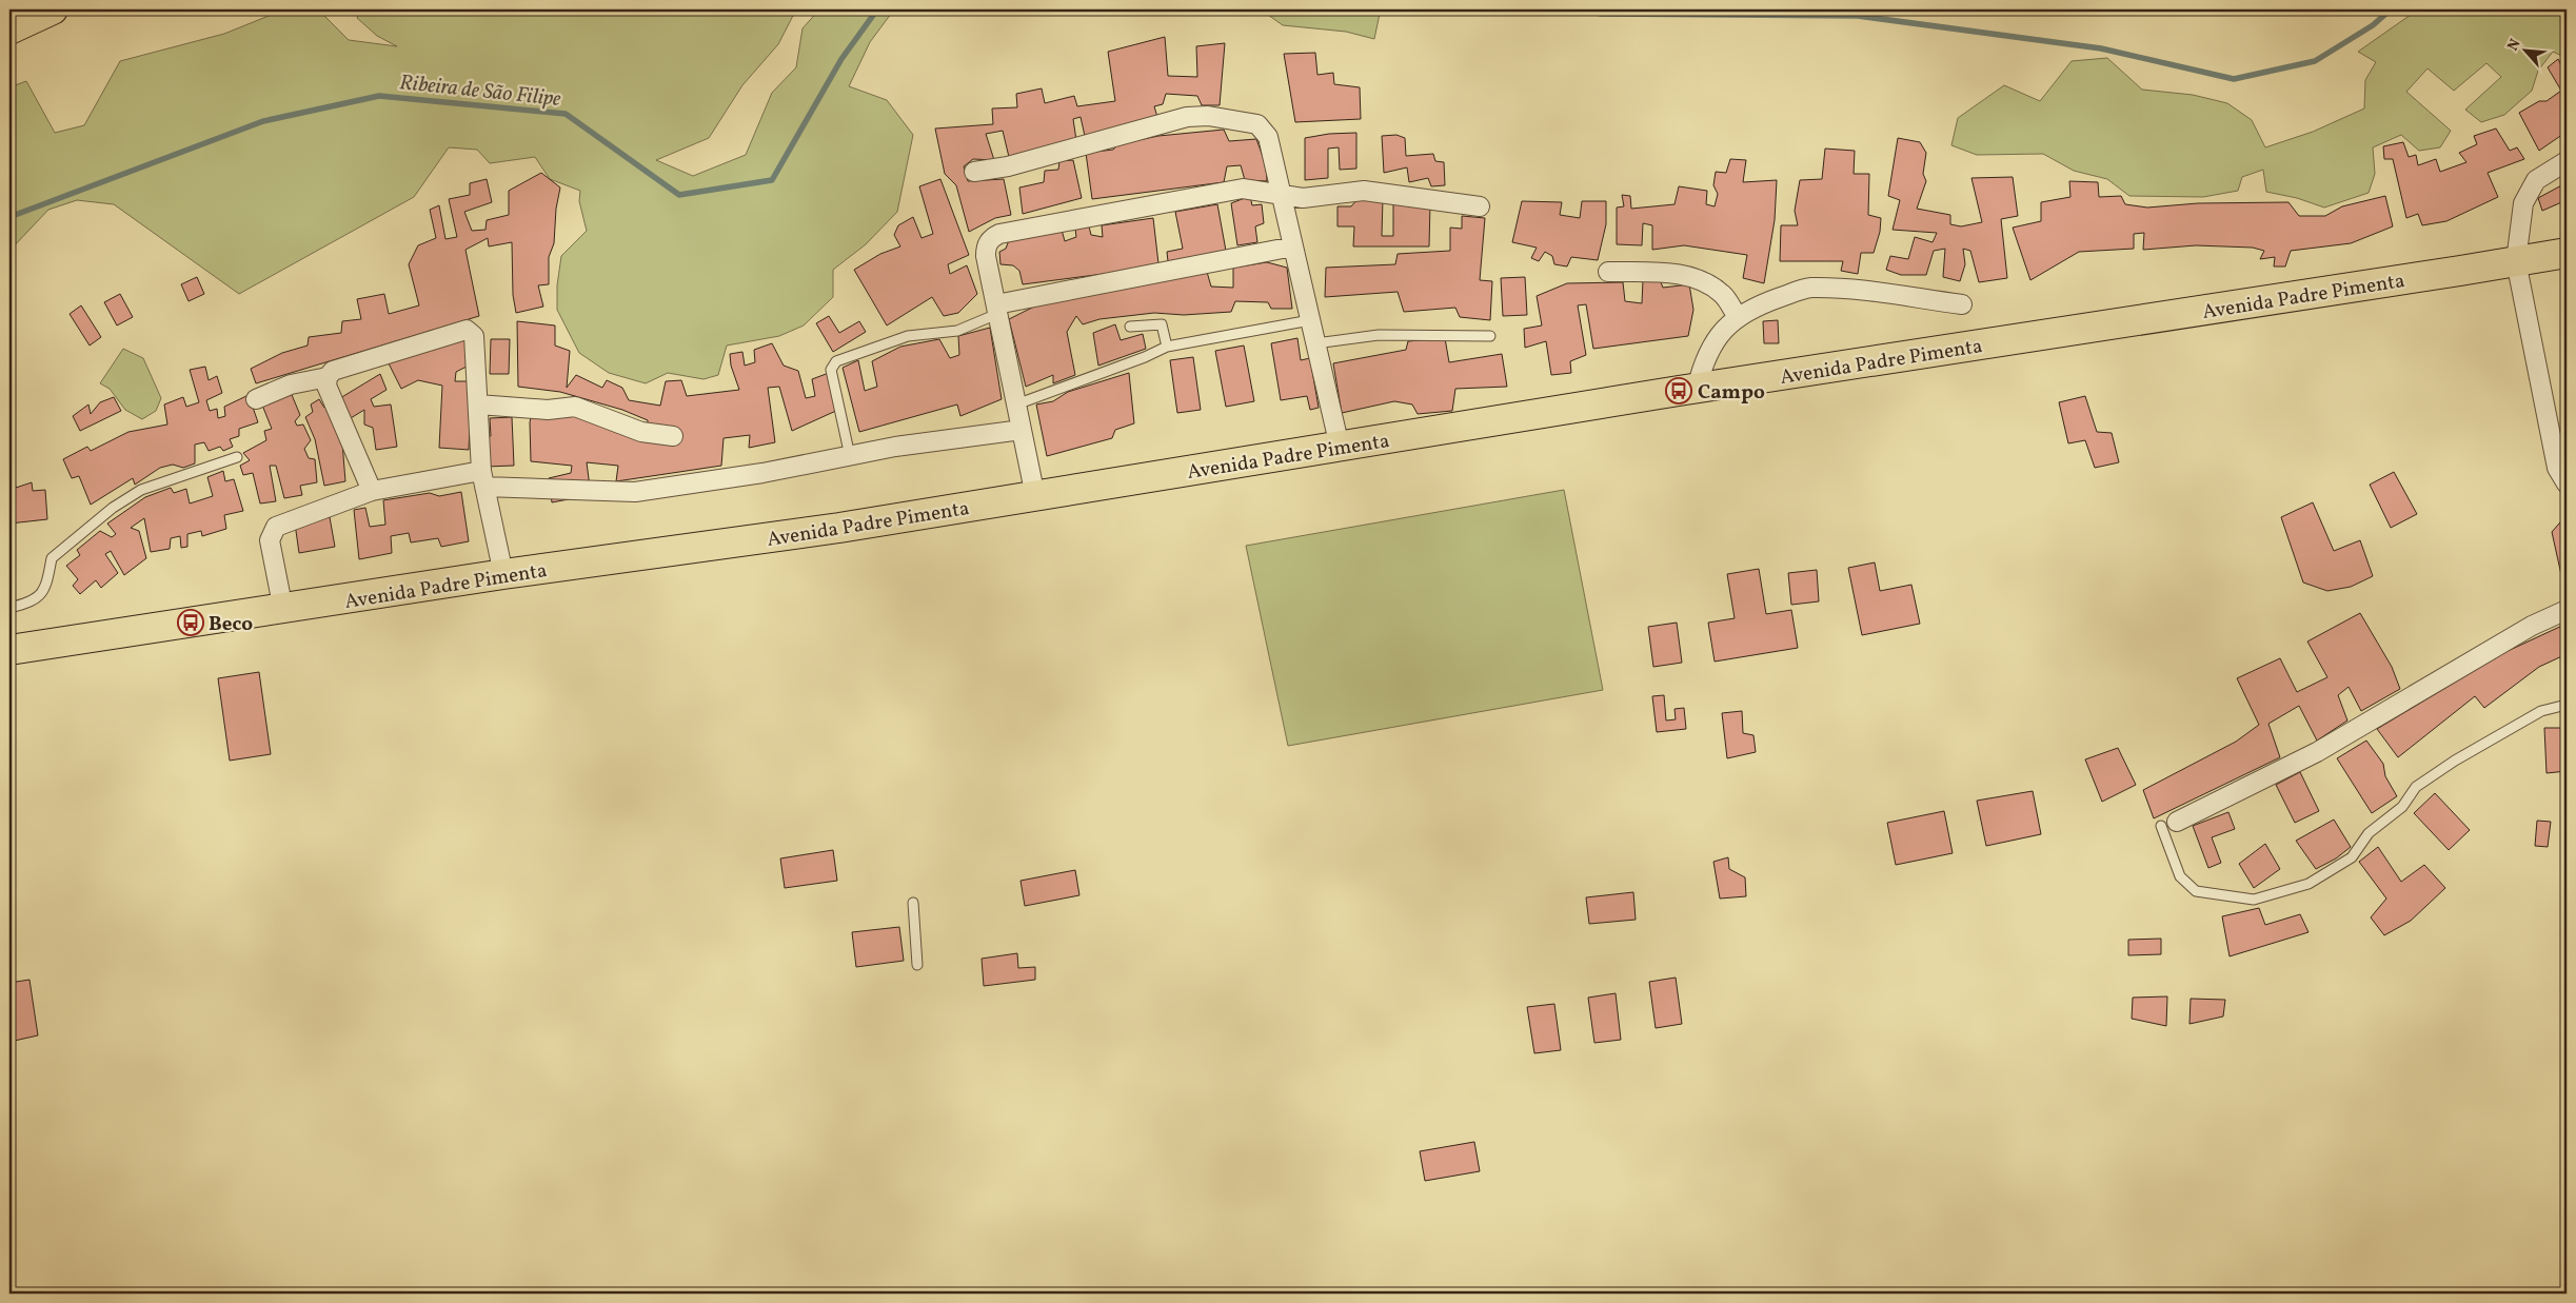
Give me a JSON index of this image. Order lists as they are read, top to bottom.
{
  "streets": {
    "main road": ["Avenida Padre Pimenta"]
  },
  "water": ["Ribeira de São Filipe"],
  "places": {
    "bus stop": ["Campo", "Beco"]
  },
  "north": "top left"
}
